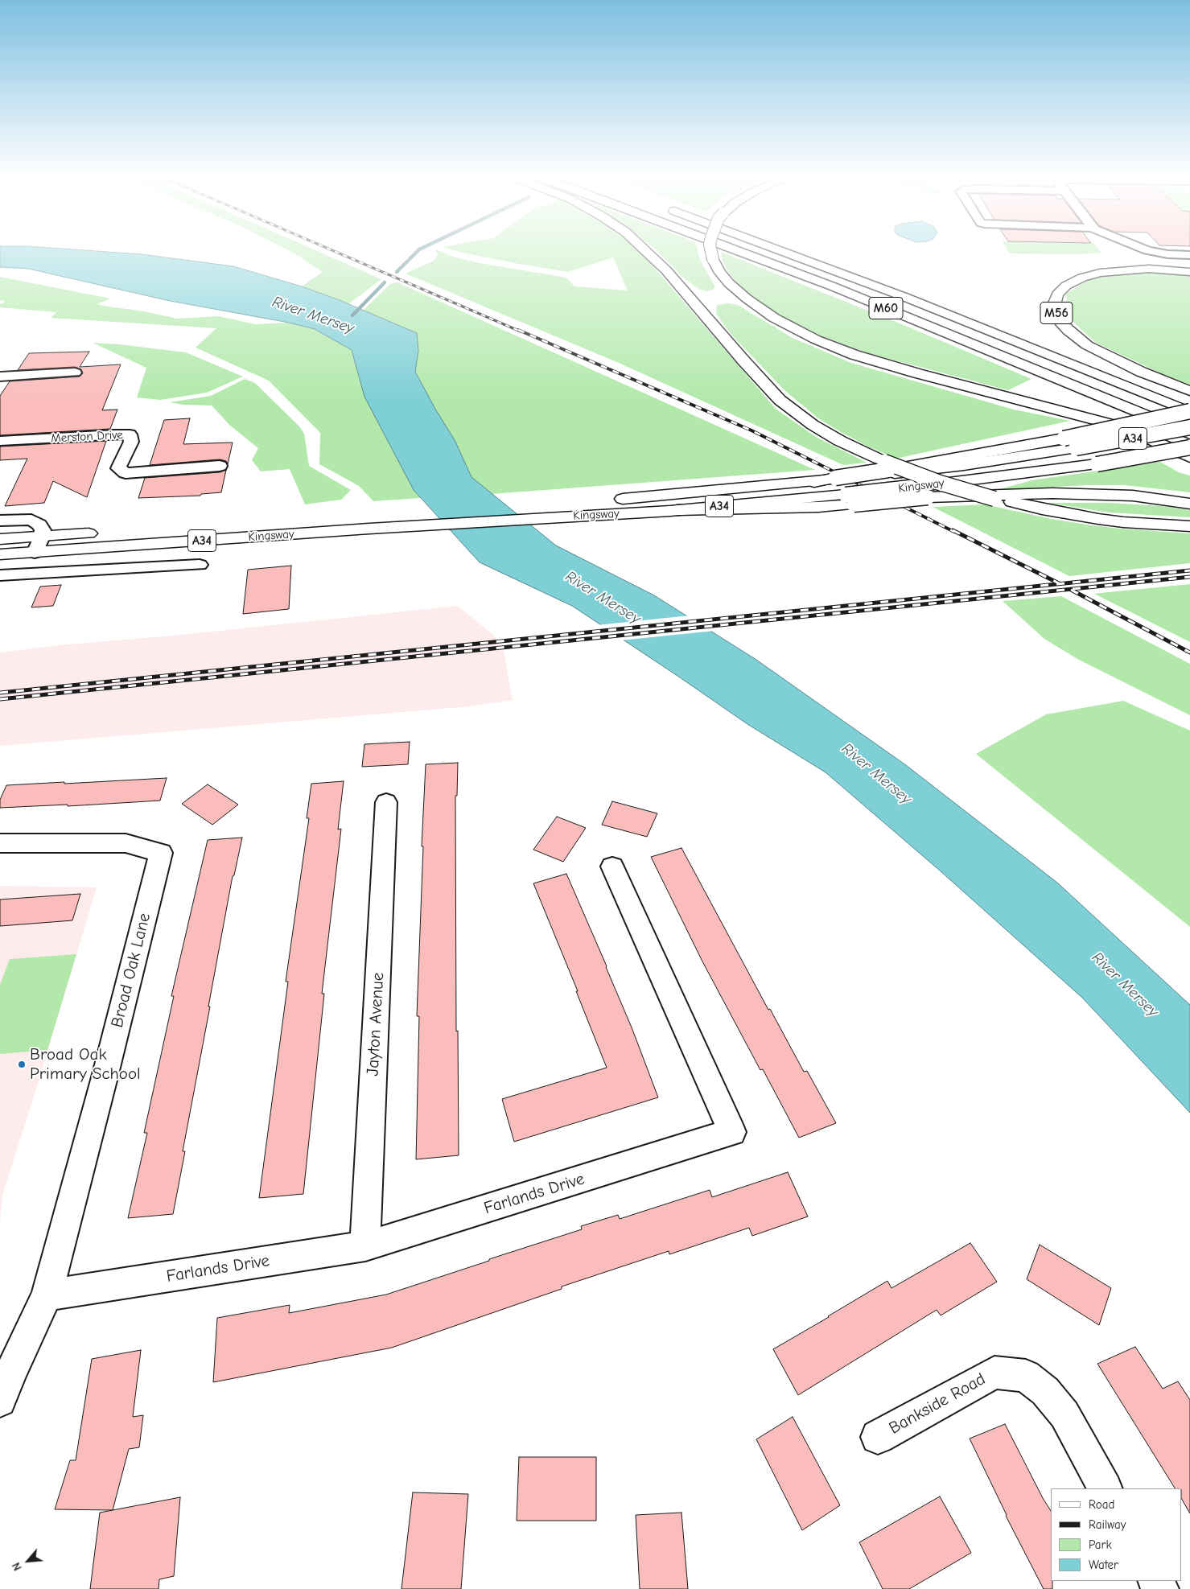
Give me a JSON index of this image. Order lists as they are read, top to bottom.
{
  "streets": {
    "highway": [
      "M60",
      "M56",
      "A34",
      "Kingsway"
    ],
    "street": [
      "Merston Drive",
      "Broad Oak Lane",
      "Jayton Avenue",
      "Farlands Drive",
      "Bankside Road"
    ]
  },
  "crossings": [
    ["Broad Oak Lane", "Farlands Drive"],
    ["Jayton Avenue", "Farlands Drive"]
  ],
  "water": ["River Mersey"],
  "places": ["Broad Oak Primary School"],
  "legend": [
    "Road",
    "Railway",
    "Park",
    "Water"
  ],
  "north": "bottom left"
}
